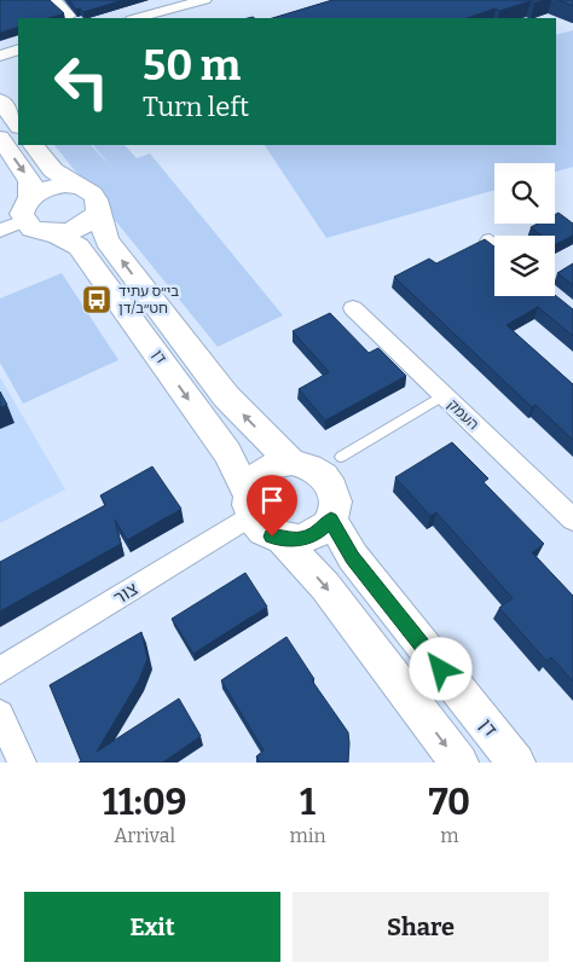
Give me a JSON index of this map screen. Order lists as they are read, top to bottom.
{
  "streets": {
    "street": ["דן", "העמק", "צור"]
  },
  "crossings": [
    ["דן", "צור"]
  ],
  "places": {
    "bus stop": ["בי״ס עתיד חט״ב/דן"]
  },
  "page": {
    "turn": ["50 m", "Turn left"],
    "eta": [
      "11:09",
      "Arrival",
      "1",
      "min",
      "70",
      "m"
    ],
    "buttons": ["Exit", "Share"]
  }
}
